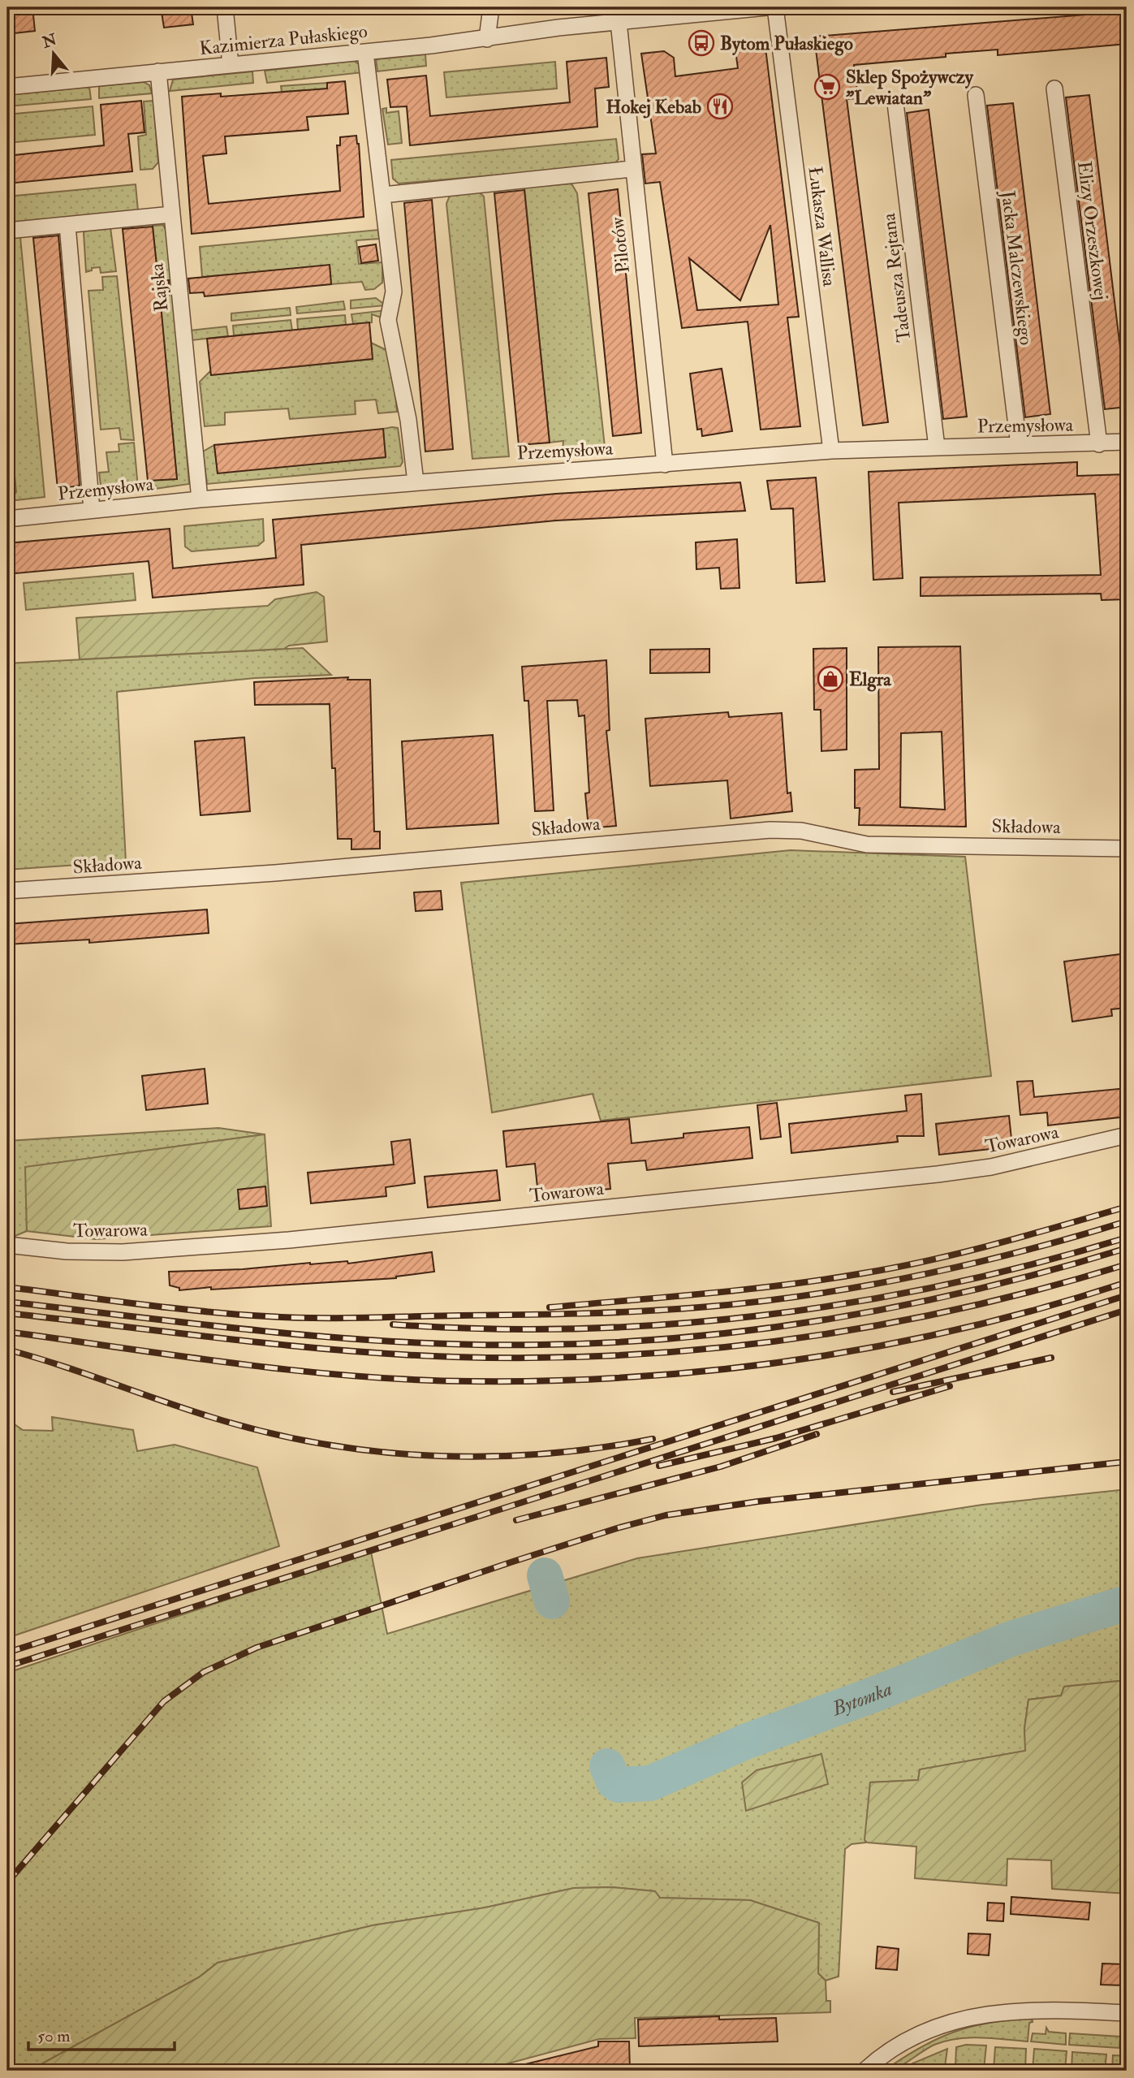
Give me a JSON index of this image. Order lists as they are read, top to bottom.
{
  "streets": {
    "street": [
      "Kazimierza Pułaskiego",
      "Łukasza Wallisa",
      "Elizy Orzeszkowej",
      "Pilotów",
      "Jacka Malczewskiego",
      "Tadeusza Rejtana",
      "Rajska",
      "Przemysłowa",
      "Składowa",
      "Towarowa"
    ]
  },
  "crossings": [
    ["Kazimierza Pułaskiego", "Pilotów"],
    ["Kazimierza Pułaskiego", "Rajska"],
    ["Łukasza Wallisa", "Przemysłowa"],
    ["Elizy Orzeszkowej", "Przemysłowa"],
    ["Pilotów", "Przemysłowa"],
    ["Jacka Malczewskiego", "Przemysłowa"],
    ["Tadeusza Rejtana", "Przemysłowa"],
    ["Rajska", "Przemysłowa"]
  ],
  "water": ["Bytomka"],
  "places": {
    "bus stop": ["Bytom Pułaskiego"],
    "supermarket": ["Sklep Spożywczy \"Lewiatan\""],
    "restaurant": ["Hokej Kebab"],
    "shop": ["Elgra"]
  },
  "scale_bar": "50 m",
  "north": "top"
}
